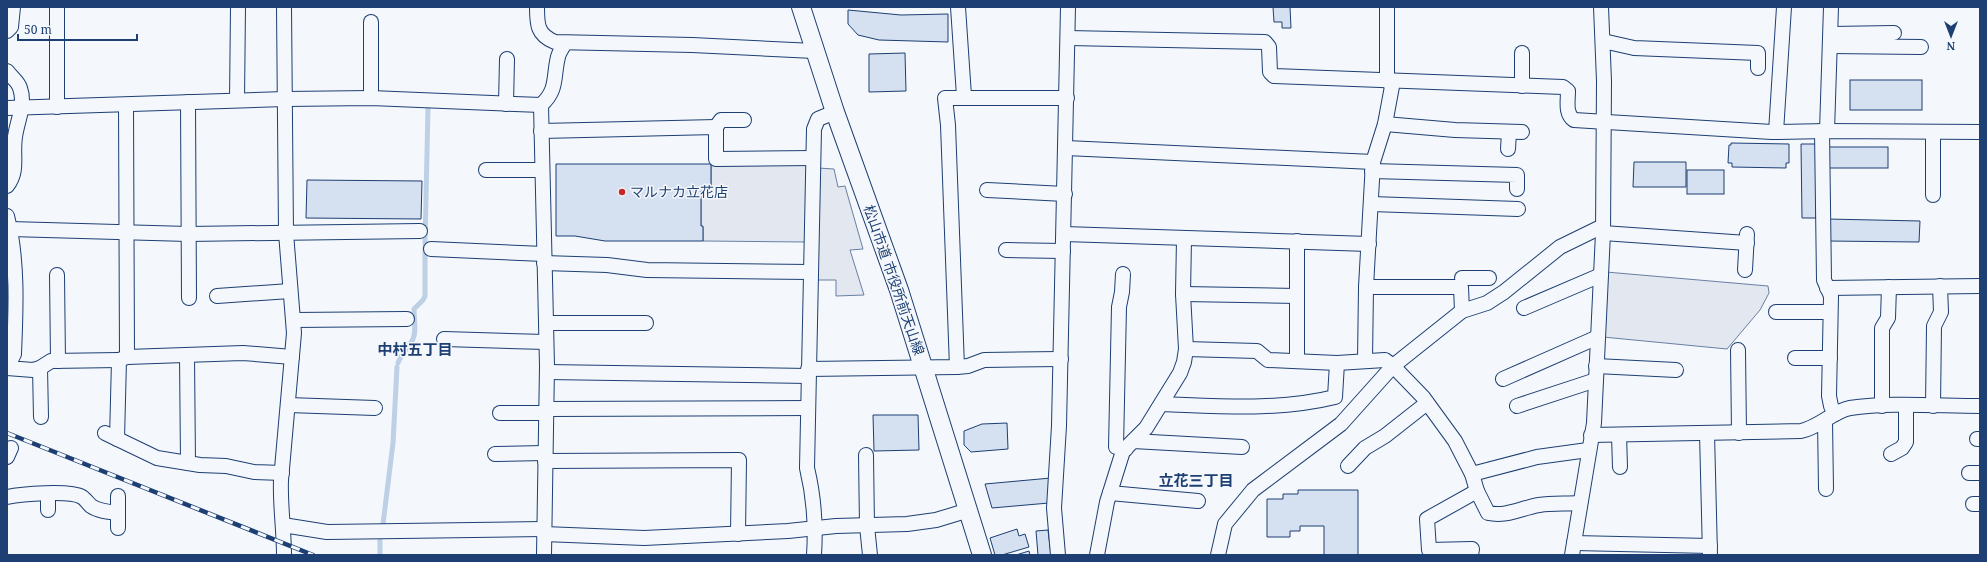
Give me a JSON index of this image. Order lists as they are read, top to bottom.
{
  "streets": {
    "street": ["松山市道 市役所前天山線"]
  },
  "districts": ["中村五丁目", "立花三丁目"],
  "places": ["マルナカ立花店"],
  "scale_bar": "50 m",
  "north": "bottom"
}
